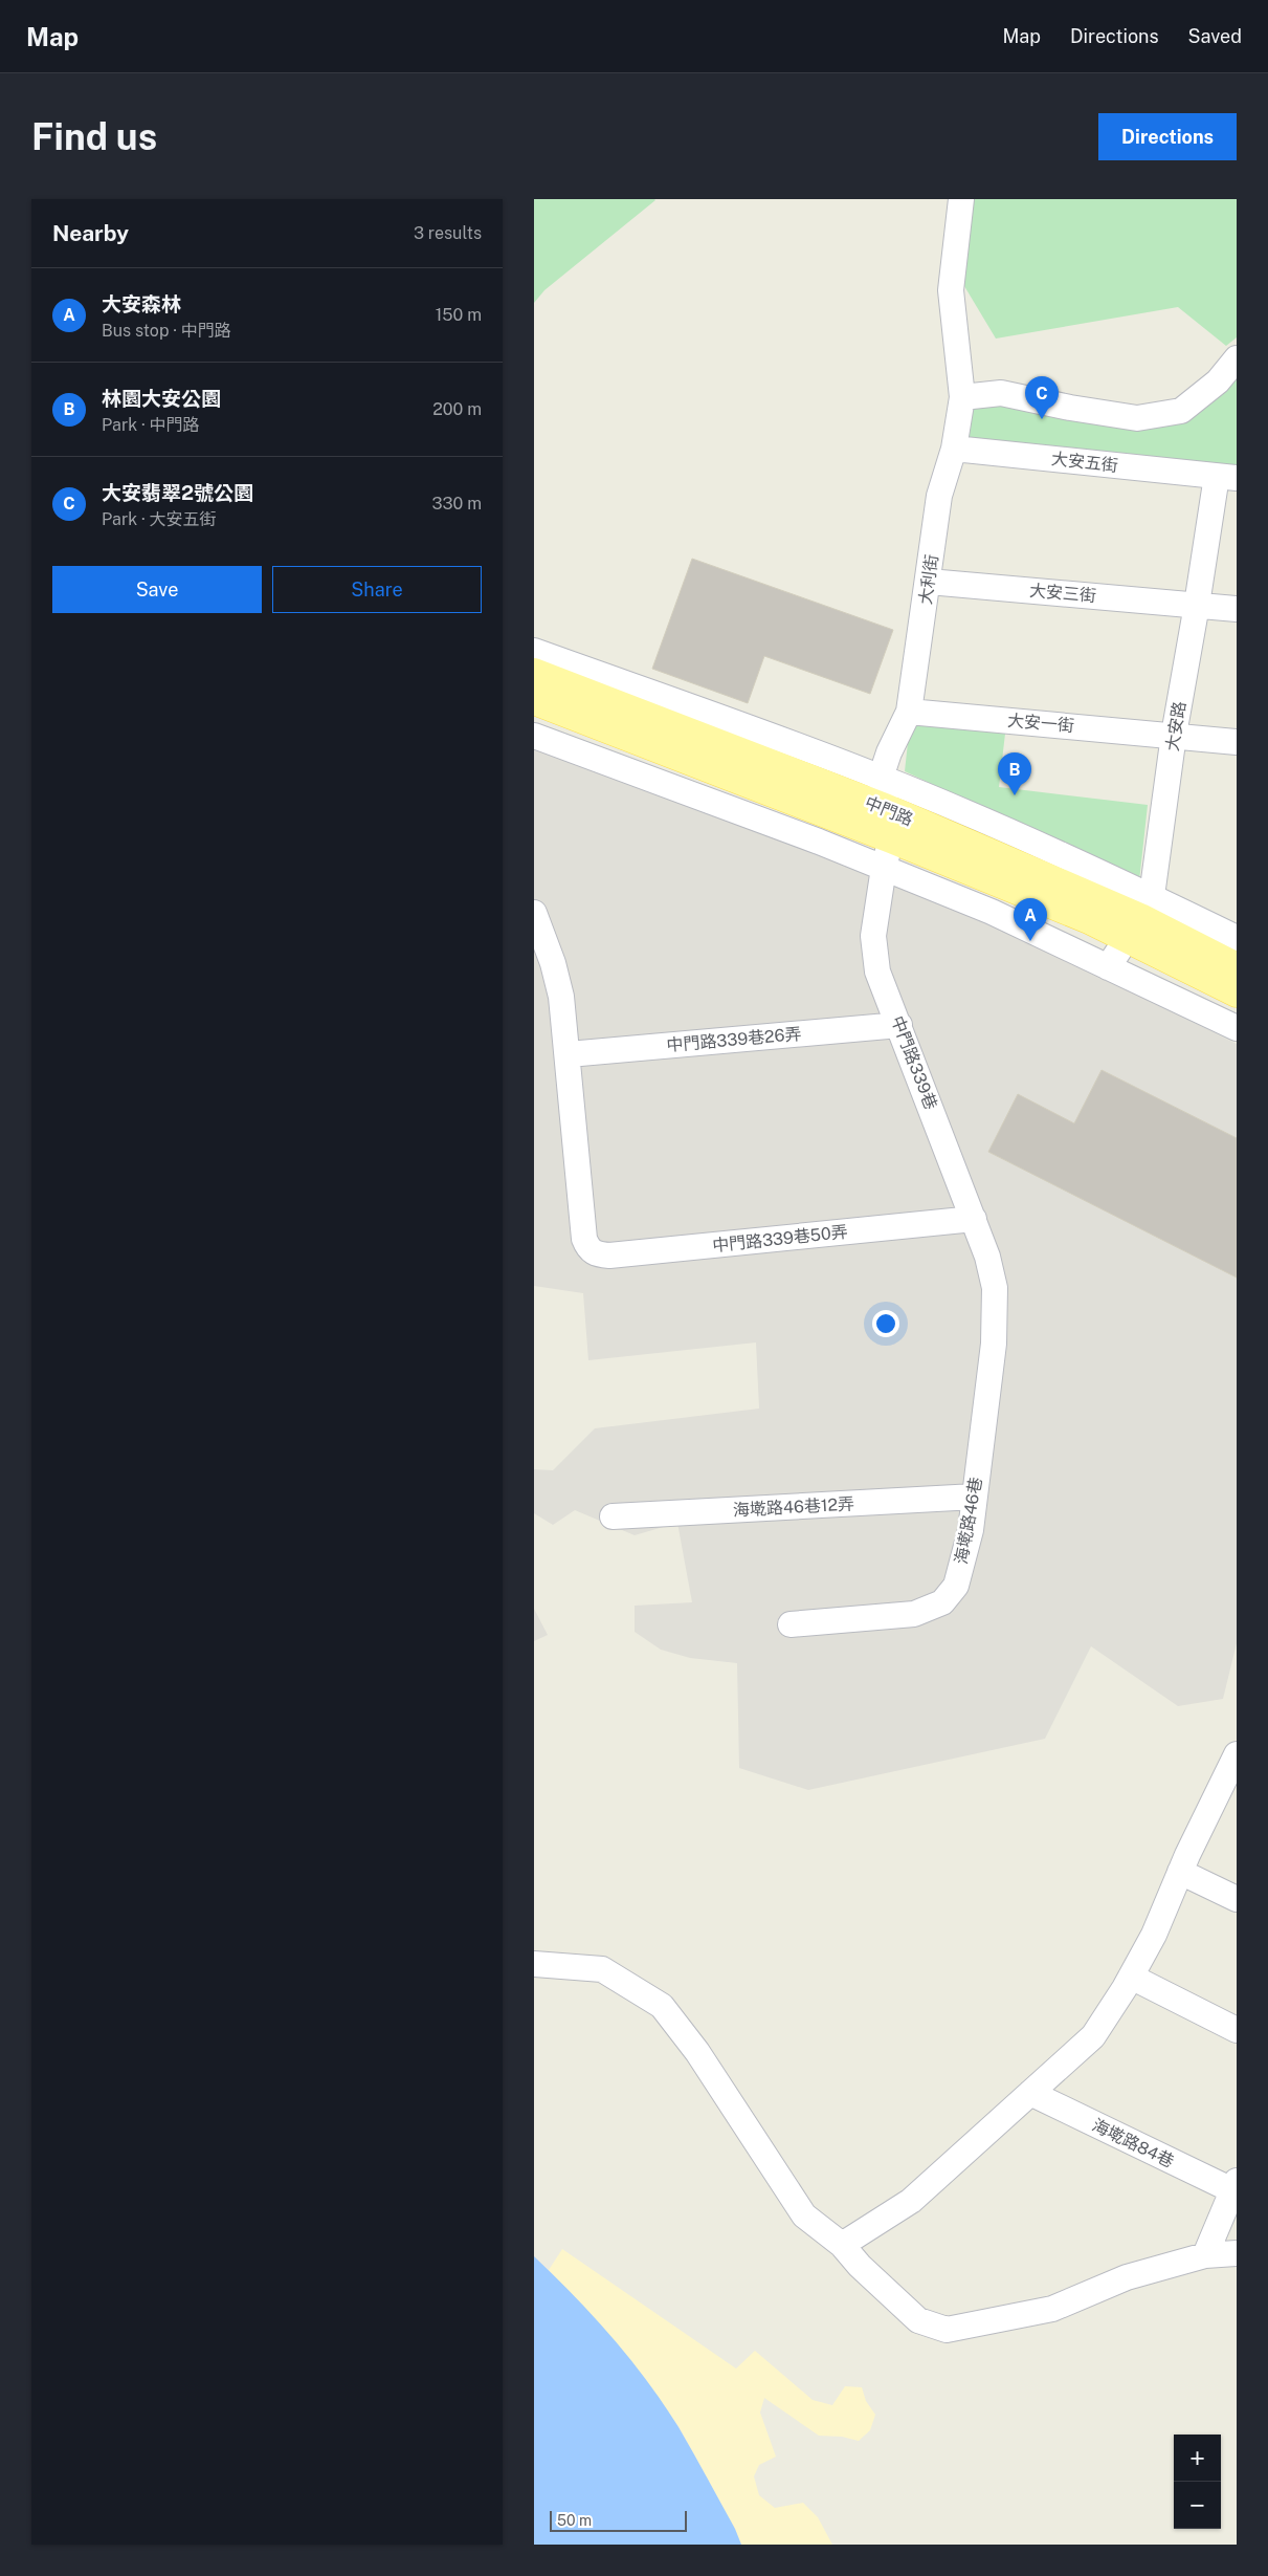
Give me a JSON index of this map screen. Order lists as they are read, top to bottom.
{
  "streets": {
    "main road": ["中門路"],
    "street": [
      "大安五街",
      "大利街",
      "大安三街",
      "大安一街",
      "大安路",
      "中門路339巷26弄",
      "中門路339巷",
      "中門路339巷50弄",
      "海墘路46巷12弄",
      "海墘路46巷",
      "海墘路84巷"
    ]
  },
  "crossings": [
    ["大安五街", "大利街"],
    ["大安五街", "大安路"],
    ["大利街", "大安三街"],
    ["大利街", "大安一街"],
    ["大利街", "中門路"],
    ["大利街", "中門路339巷"],
    ["大安三街", "大安路"],
    ["大安一街", "大安路"],
    ["大安路", "中門路"],
    ["中門路", "中門路339巷"],
    ["中門路339巷26弄", "中門路339巷"],
    ["中門路339巷26弄", "中門路339巷50弄"],
    ["中門路339巷", "中門路339巷50弄"],
    ["中門路339巷", "海墘路46巷"],
    ["海墘路46巷12弄", "海墘路46巷"]
  ],
  "scale_bar": "50 m",
  "page": {
    "header": "Map",
    "nav": ["Map", "Directions", "Saved"],
    "buttons": [
      "Directions",
      ["Save", "Share"]
    ],
    "title": "Find us",
    "heading": ["Nearby", "3 results"],
    "list": [
      {
        "mark": "A",
        "name": "大安森林",
        "note": "Bus stop · 中門路",
        "value": "150 m"
      },
      {
        "mark": "B",
        "name": "林園大安公園",
        "note": "Park · 中門路",
        "value": "200 m"
      },
      {
        "mark": "C",
        "name": "大安翡翠2號公園",
        "note": "Park · 大安五街",
        "value": "330 m"
      }
    ],
    "pins": ["C", "B", "A"],
    "map_buttons": ["+", "−"],
    "scale": "50 m"
  }
}
